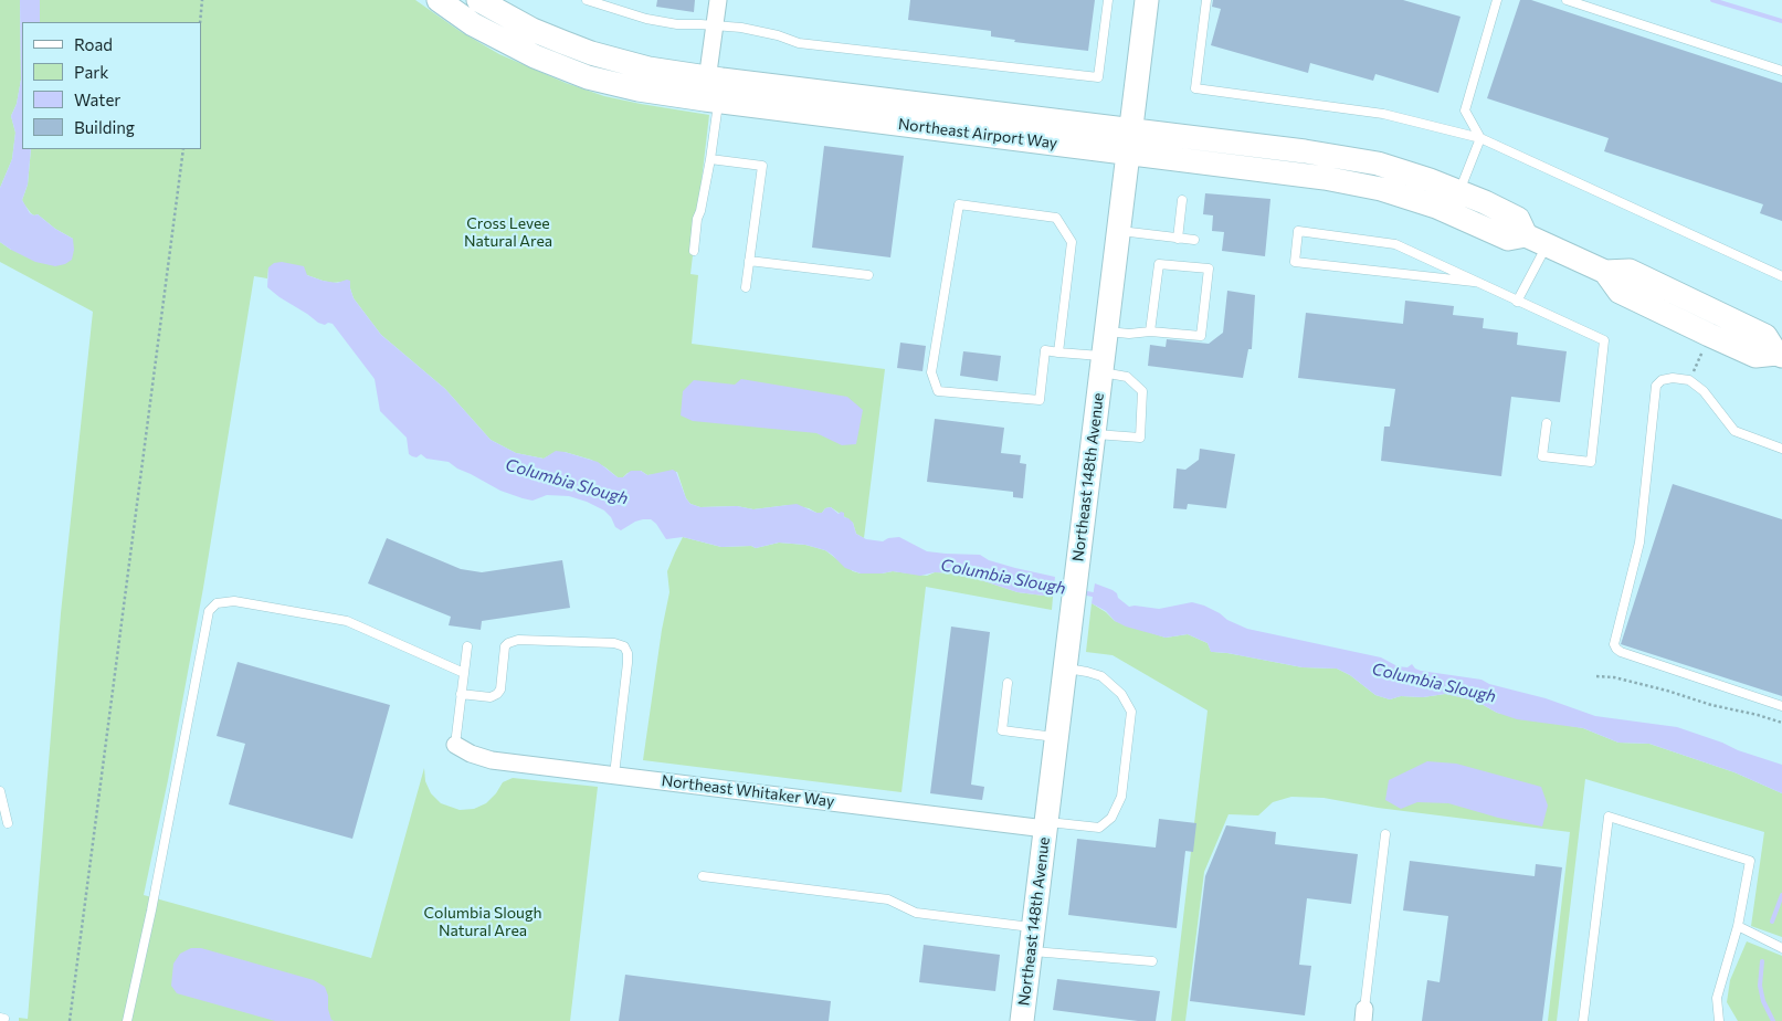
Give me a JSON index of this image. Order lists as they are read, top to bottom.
{
  "streets": {
    "main road": ["Northeast Airport Way", "Northeast 148th Avenue"],
    "street": ["Northeast Whitaker Way"]
  },
  "crossings": [
    ["Northeast Airport Way", "Northeast 148th Avenue"],
    ["Northeast 148th Avenue", "Northeast Whitaker Way"]
  ],
  "water": ["Columbia Slough"],
  "parks": ["Cross Levee Natural Area", "Columbia Slough Natural Area"],
  "legend": [
    "Road",
    "Park",
    "Water",
    "Building"
  ]
}
